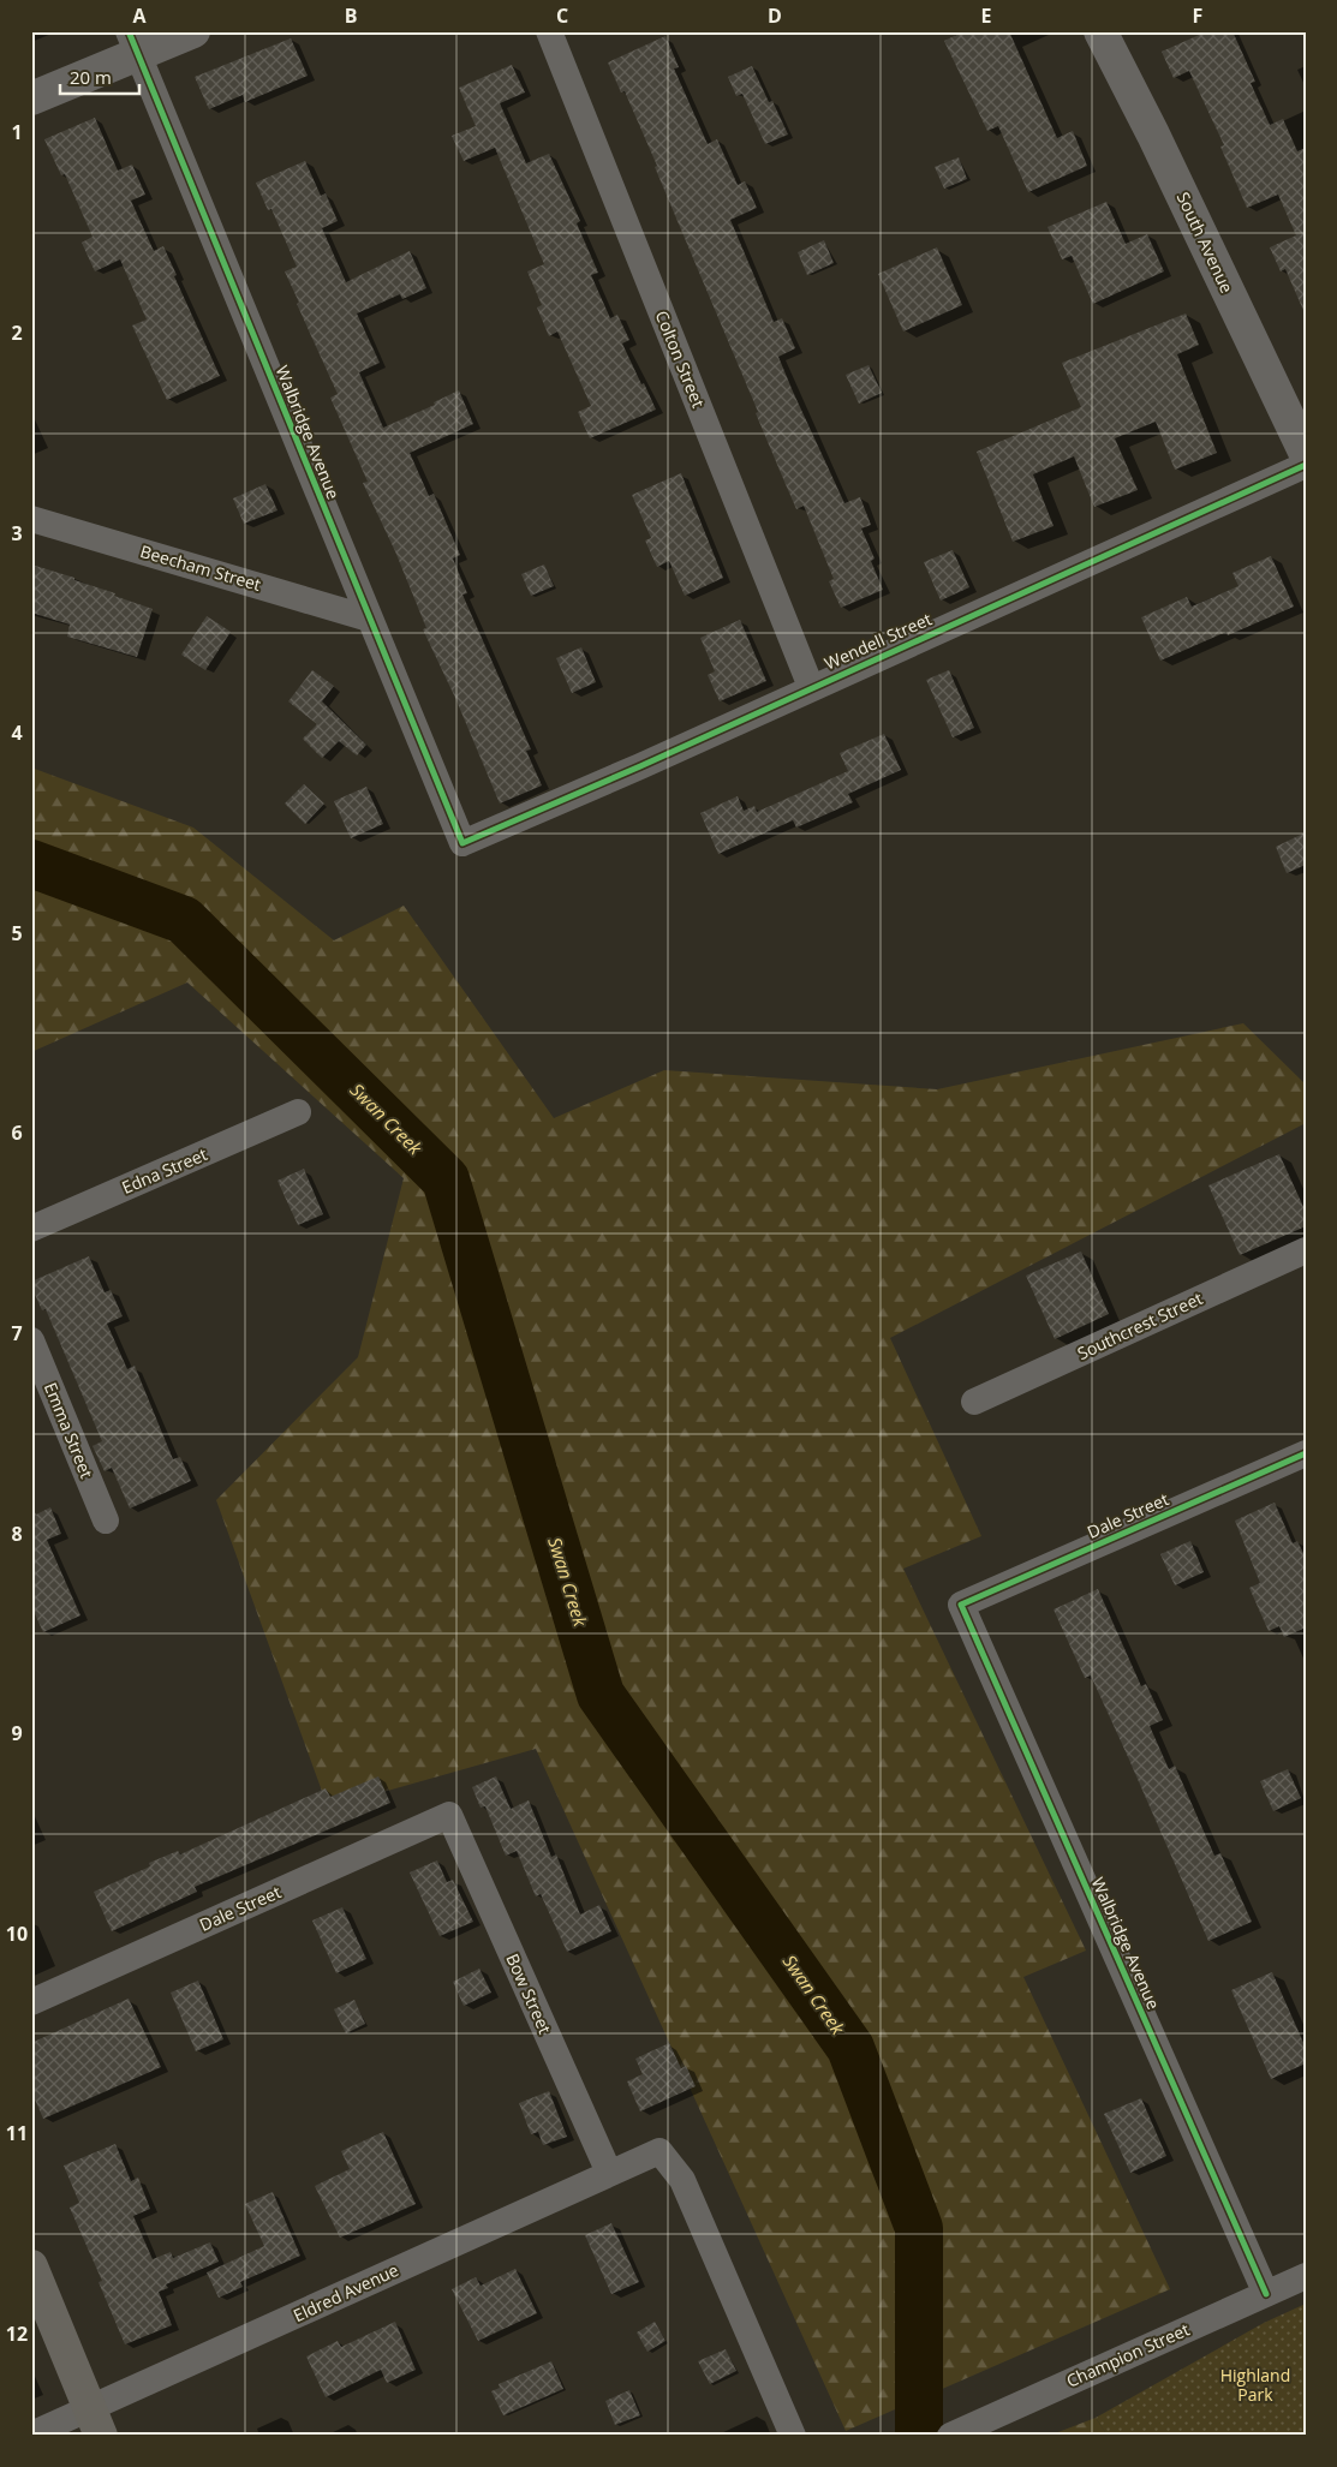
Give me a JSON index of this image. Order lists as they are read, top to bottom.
{
  "streets": {
    "street": [
      "South Avenue",
      "Colton Street",
      "Walbridge Avenue",
      "Beecham Street",
      "Wendell Street",
      "Edna Street",
      "Southcrest Street",
      "Emma Street",
      "Dale Street",
      "Bow Street",
      "Eldred Avenue",
      "Champion Street"
    ]
  },
  "crossings": [
    ["Colton Street", "Wendell Street"],
    ["Walbridge Avenue", "Beecham Street"],
    ["Walbridge Avenue", "Wendell Street"],
    ["Walbridge Avenue", "Dale Street"],
    ["Walbridge Avenue", "Champion Street"],
    ["Dale Street", "Bow Street"],
    ["Bow Street", "Eldred Avenue"]
  ],
  "water": ["Swan Creek"],
  "parks": ["Highland Park"],
  "scale_bar": "20 m",
  "grid": {
    "columns": [
      "A",
      "B",
      "C",
      "D",
      "E",
      "F"
    ],
    "rows": [
      "1",
      "2",
      "3",
      "4",
      "5",
      "6",
      "7",
      "8",
      "9",
      "10",
      "11",
      "12"
    ]
  }
}
